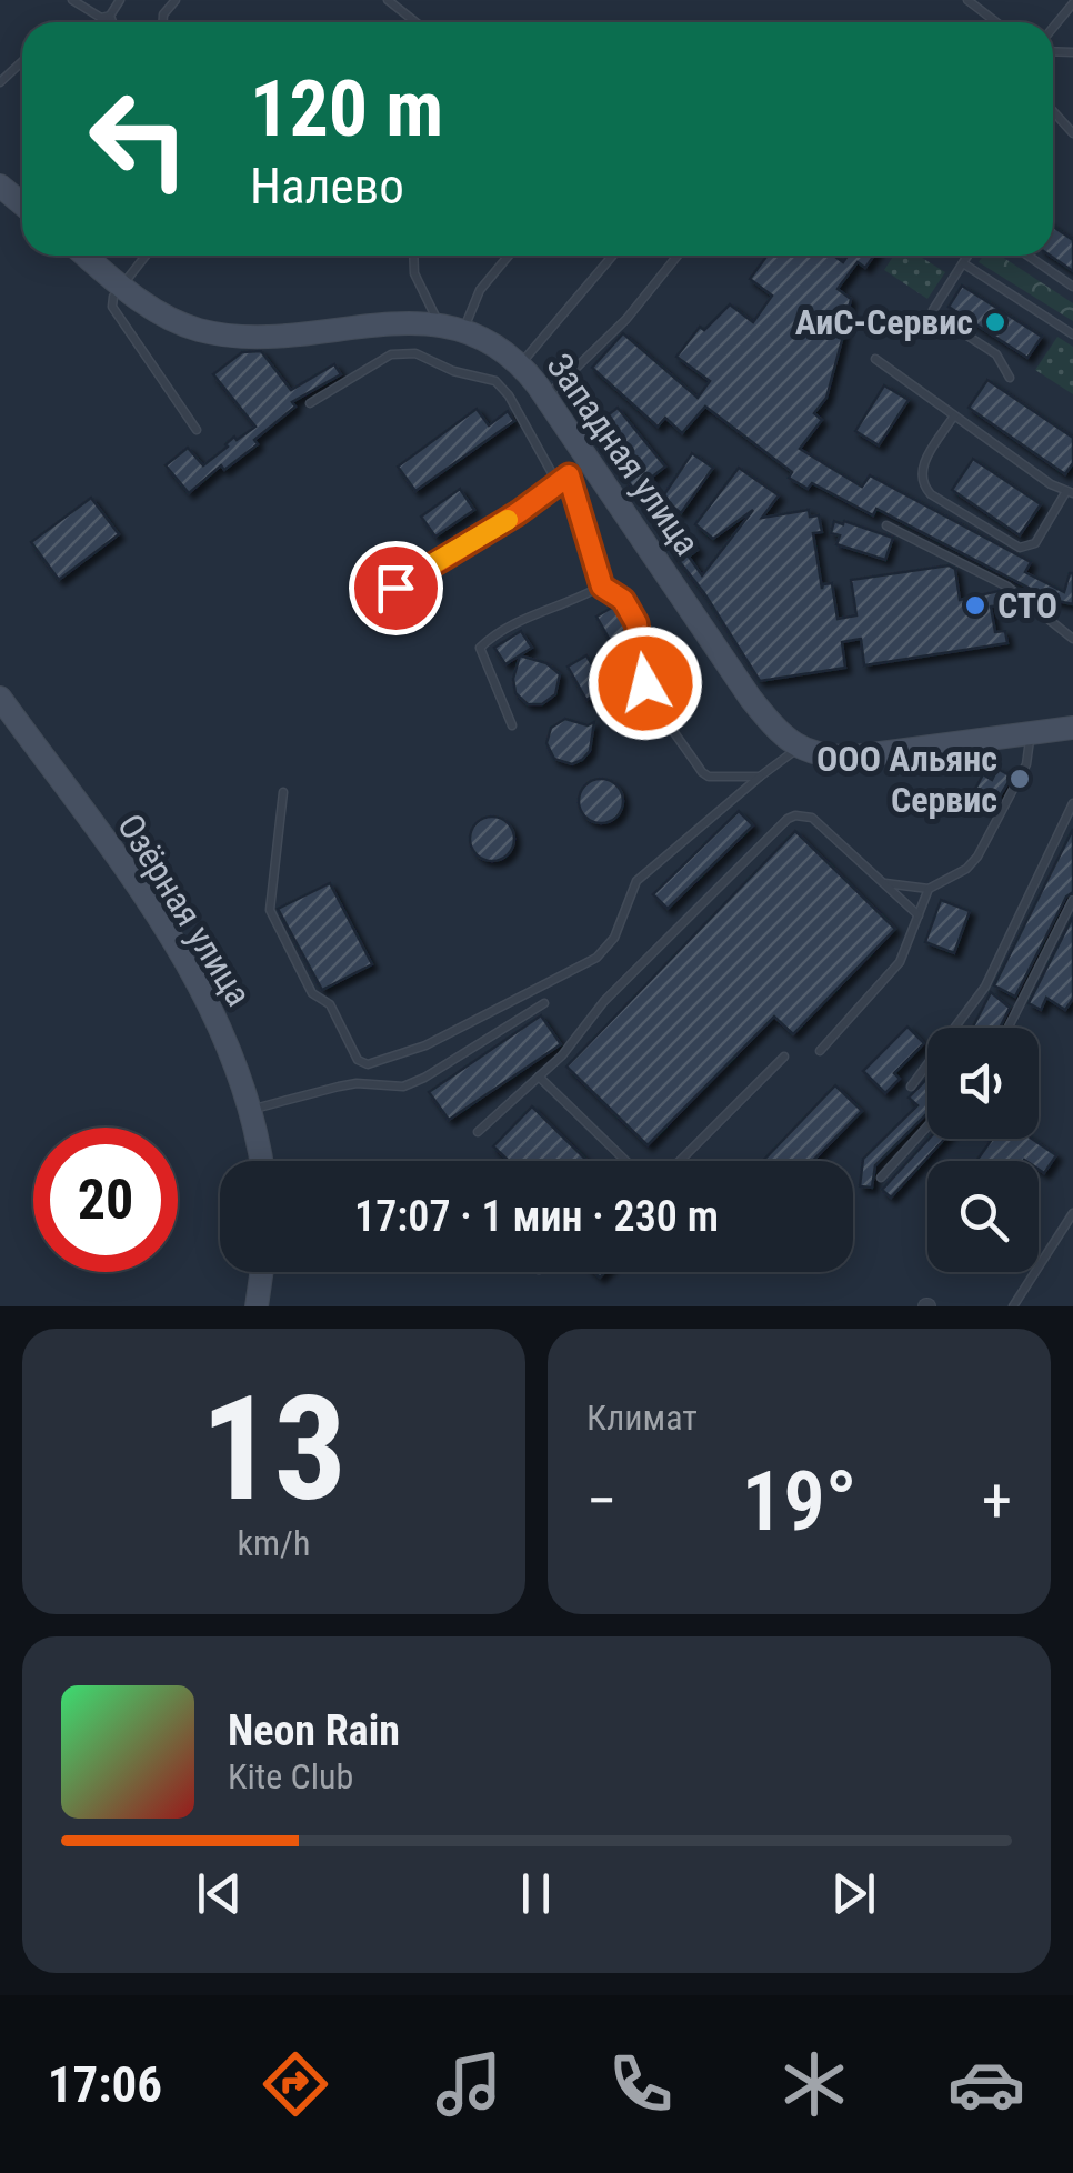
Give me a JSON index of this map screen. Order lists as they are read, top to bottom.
{
  "streets": {
    "street": ["Западная улица", "Озёрная улица"]
  },
  "places": ["АиС-Сервис", "СТО", "ООО Альянс Сервис"],
  "page": {
    "turn": ["120 m", "Налево"],
    "limit": "20",
    "trip": "17:07 · 1 мин · 230 m",
    "tile": [
      ["13", "km/h"],
      "Климат"
    ],
    "heat": ["−", "19°", "+"],
    "song": ["Neon Rain", "Kite Club"],
    "tabs": "17:06"
  }
}
